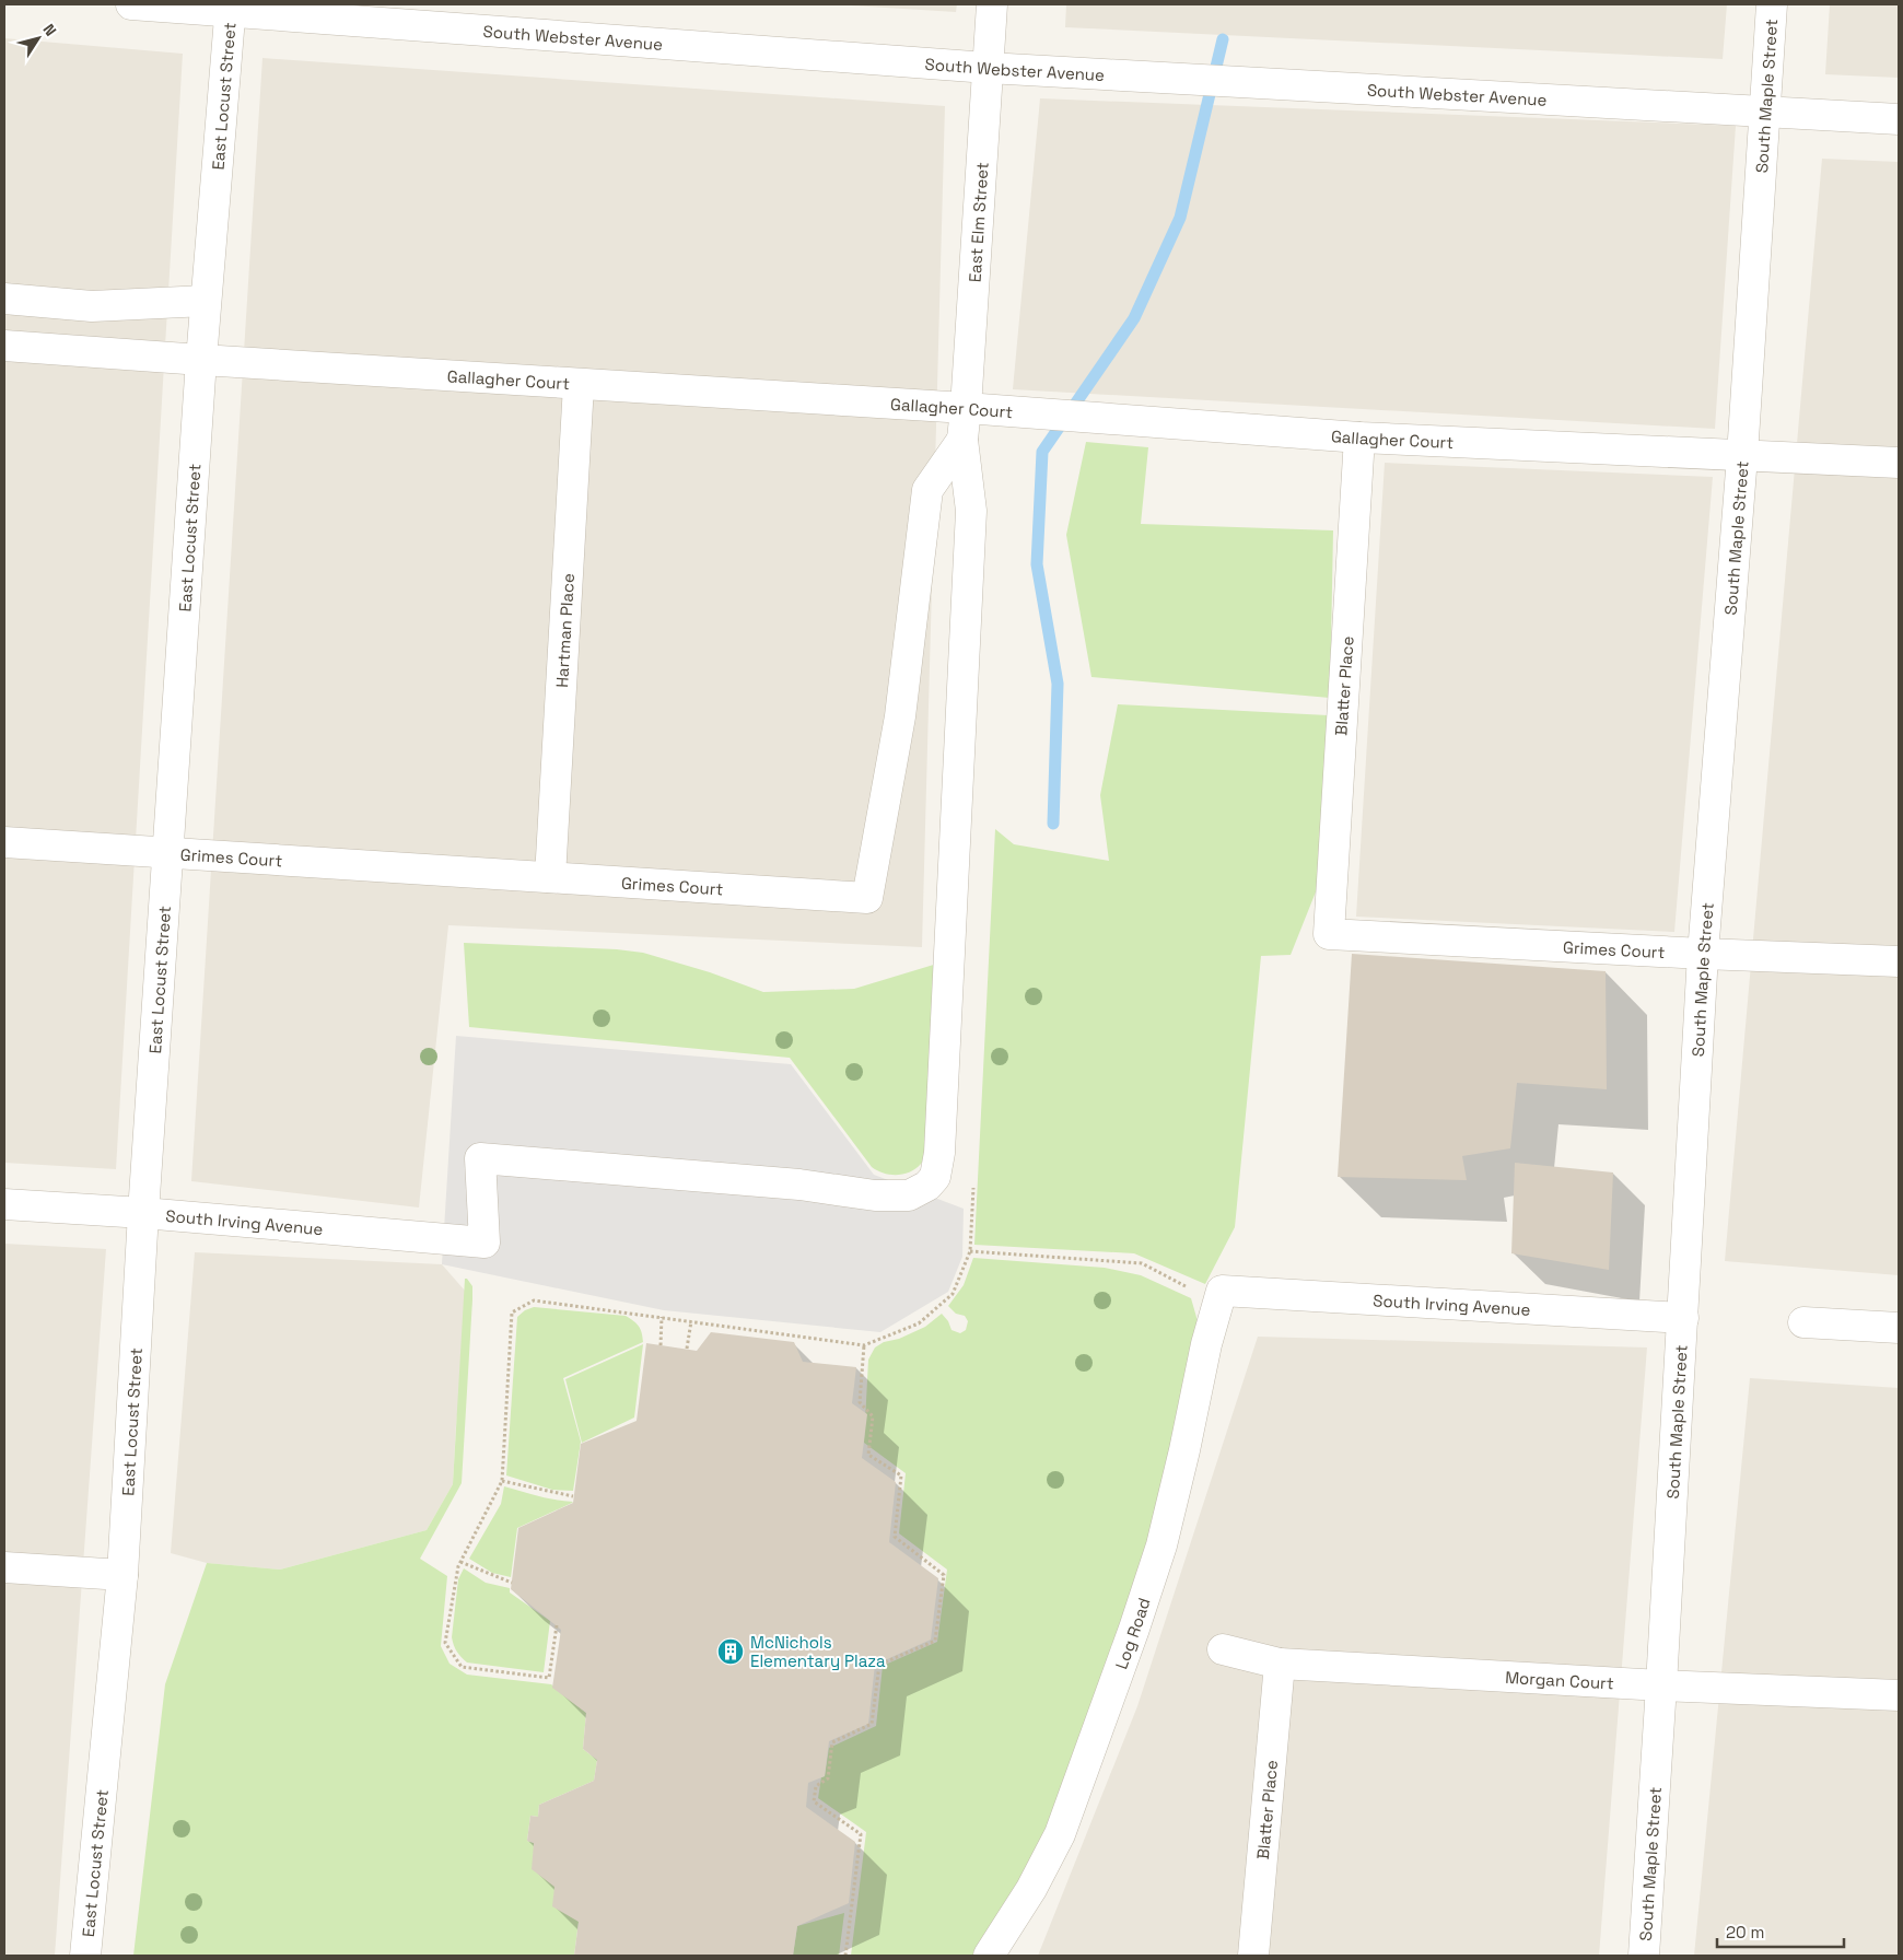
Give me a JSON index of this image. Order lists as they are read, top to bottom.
{
  "streets": {
    "street": [
      "South Webster Avenue",
      "East Locust Street",
      "South Maple Street",
      "East Elm Street",
      "Gallagher Court",
      "Hartman Place",
      "Blatter Place",
      "Grimes Court",
      "South Irving Avenue",
      "Log Road",
      "Morgan Court"
    ]
  },
  "crossings": [
    ["South Webster Avenue", "East Locust Street"],
    ["South Webster Avenue", "South Maple Street"],
    ["South Webster Avenue", "East Elm Street"],
    ["East Locust Street", "Gallagher Court"],
    ["East Locust Street", "Grimes Court"],
    ["East Locust Street", "South Irving Avenue"],
    ["South Maple Street", "Gallagher Court"],
    ["South Maple Street", "Grimes Court"],
    ["South Maple Street", "South Irving Avenue"],
    ["South Maple Street", "Morgan Court"],
    ["East Elm Street", "Gallagher Court"],
    ["East Elm Street", "Grimes Court"],
    ["East Elm Street", "South Irving Avenue"],
    ["Gallagher Court", "Hartman Place"],
    ["Gallagher Court", "Blatter Place"],
    ["Hartman Place", "Grimes Court"],
    ["Blatter Place", "Grimes Court"],
    ["Blatter Place", "Morgan Court"],
    ["South Irving Avenue", "Log Road"]
  ],
  "places": {
    "building": ["McNichols Elementary Plaza"]
  },
  "scale_bar": "20 m",
  "north": "top right"
}
